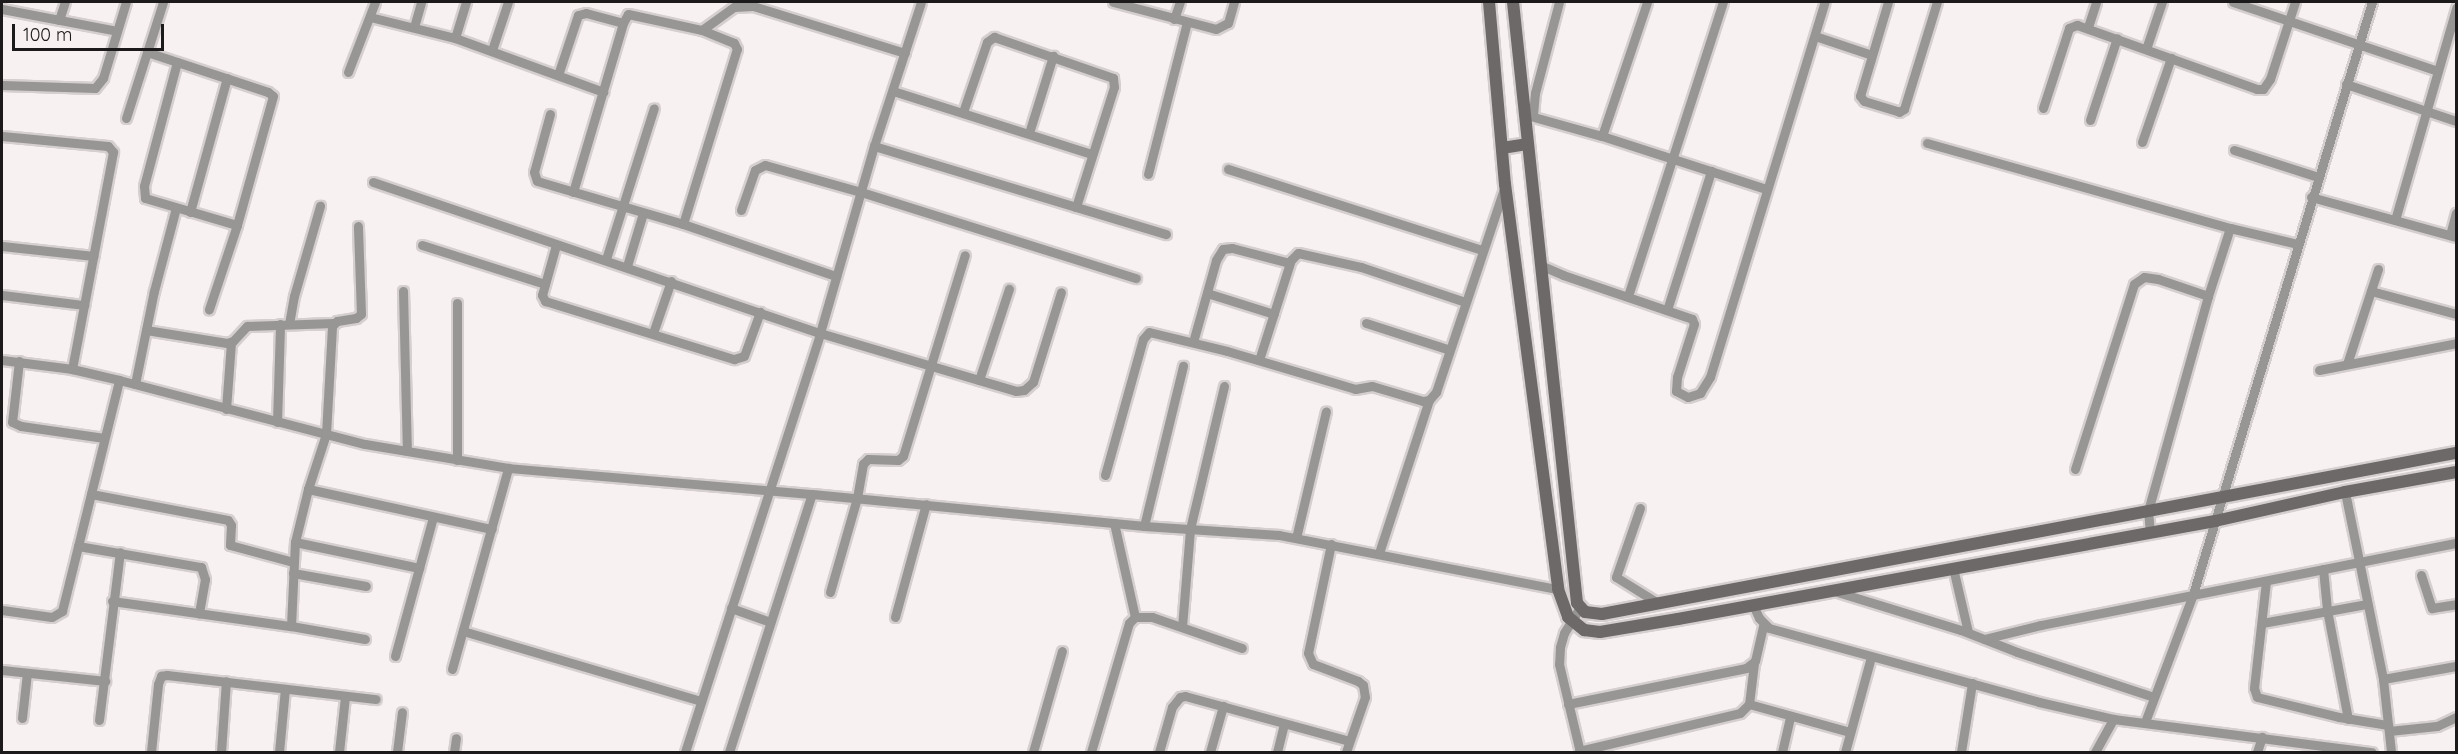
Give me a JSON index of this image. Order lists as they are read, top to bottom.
{
  "scale_bar": "100 m"
}
